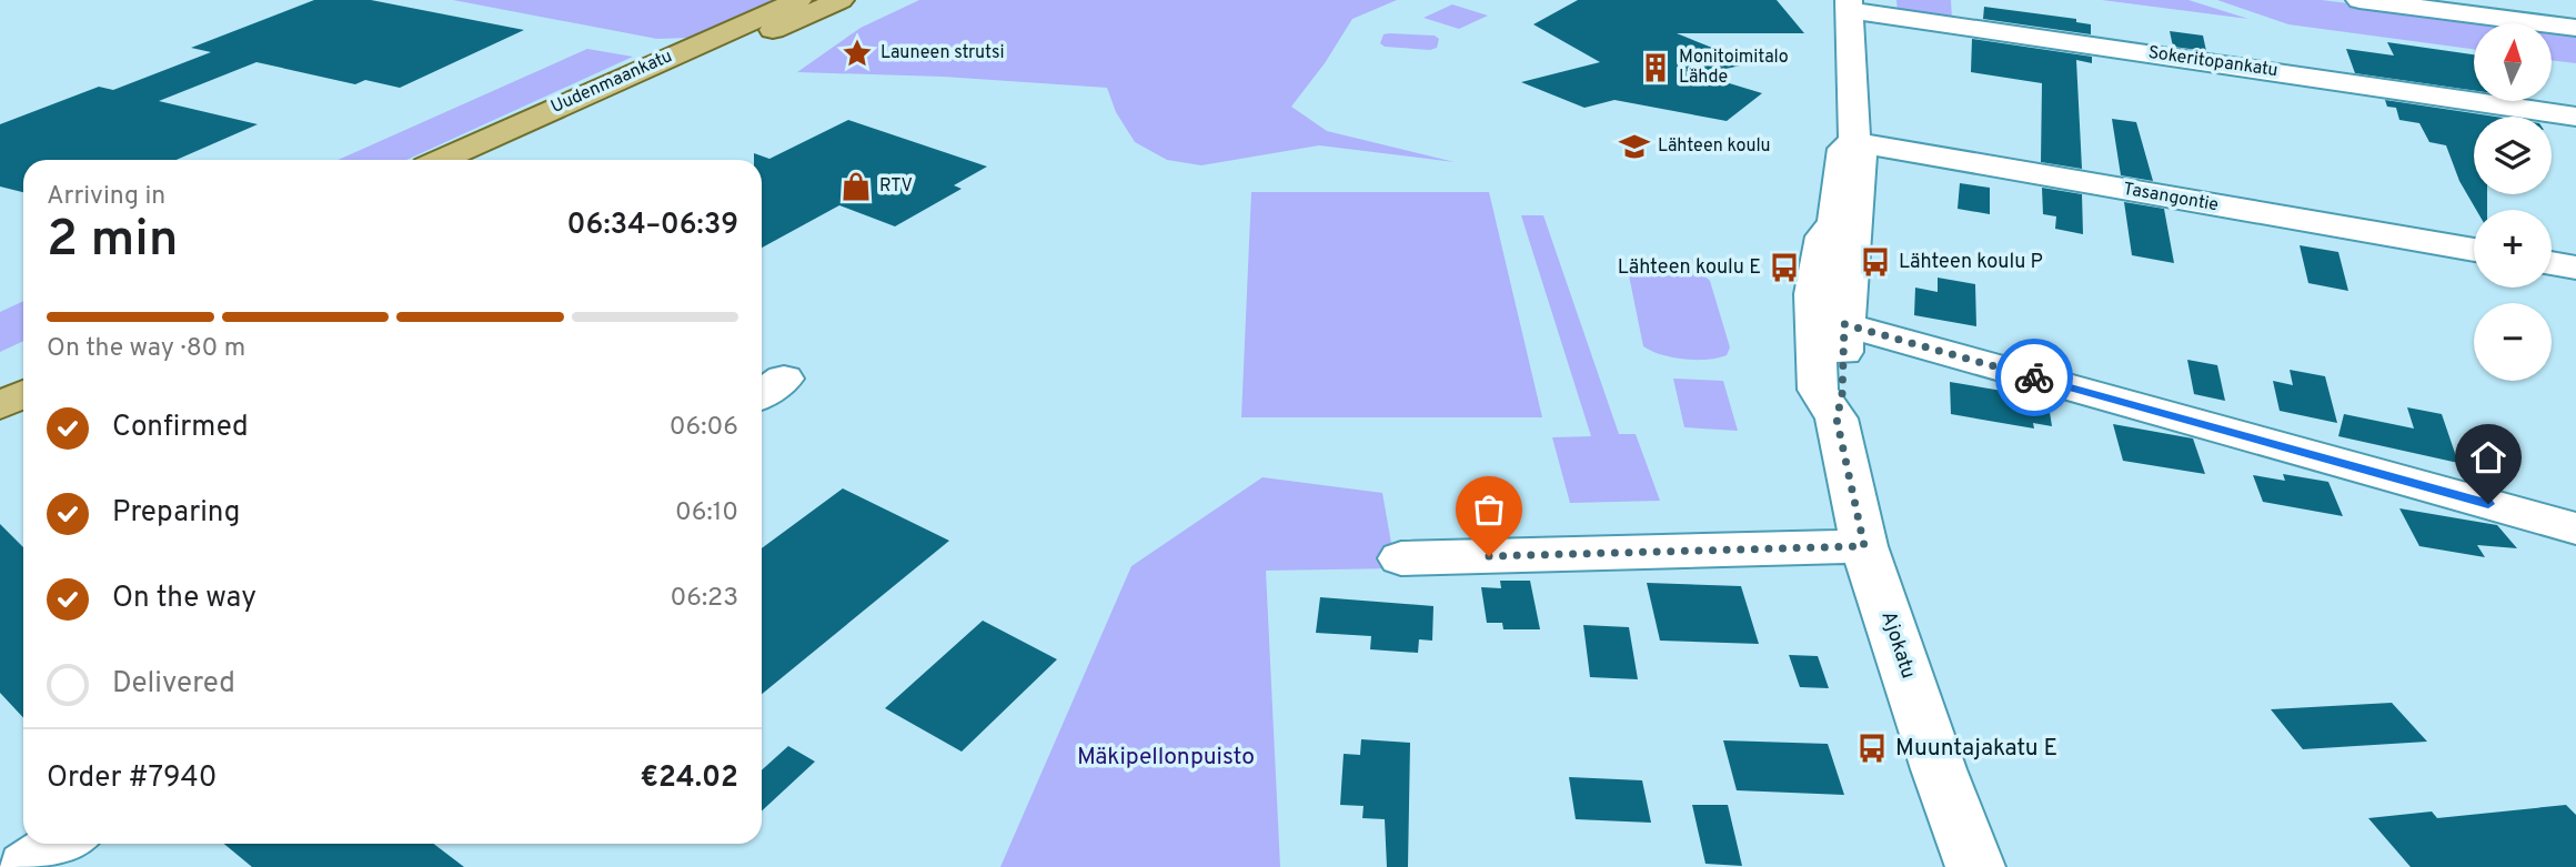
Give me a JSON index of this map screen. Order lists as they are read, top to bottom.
{
  "streets": {
    "main road": ["Uudenmaankatu"],
    "street": ["Sokeritopankatu", "Tasangontie", "Ajokatu"]
  },
  "crossings": [
    ["Sokeritopankatu", "Ajokatu"],
    ["Tasangontie", "Ajokatu"]
  ],
  "parks": ["Mäkipellonpuisto"],
  "places": {
    "place": ["Launeen strutsi"],
    "building": ["Monitoimitalo Lähde"],
    "school or university": ["Lähteen koulu"],
    "shop": ["RTV"],
    "bus stop": ["Lähteen koulu P", "Lähteen koulu E", "Muuntajakatu E"]
  },
  "north": "top",
  "page": {
    "map_buttons": ["+", "−"],
    "heading": ["2 min", "Arriving in", "06:34–06:39"],
    "panel": ["Order #7940", "€24.02"],
    "bar": "On the way · 80 m",
    "list": [
      ["Confirmed", "06:06"],
      ["Preparing", "06:10"],
      ["On the way", "06:23"],
      "Delivered"
    ]
  }
}
